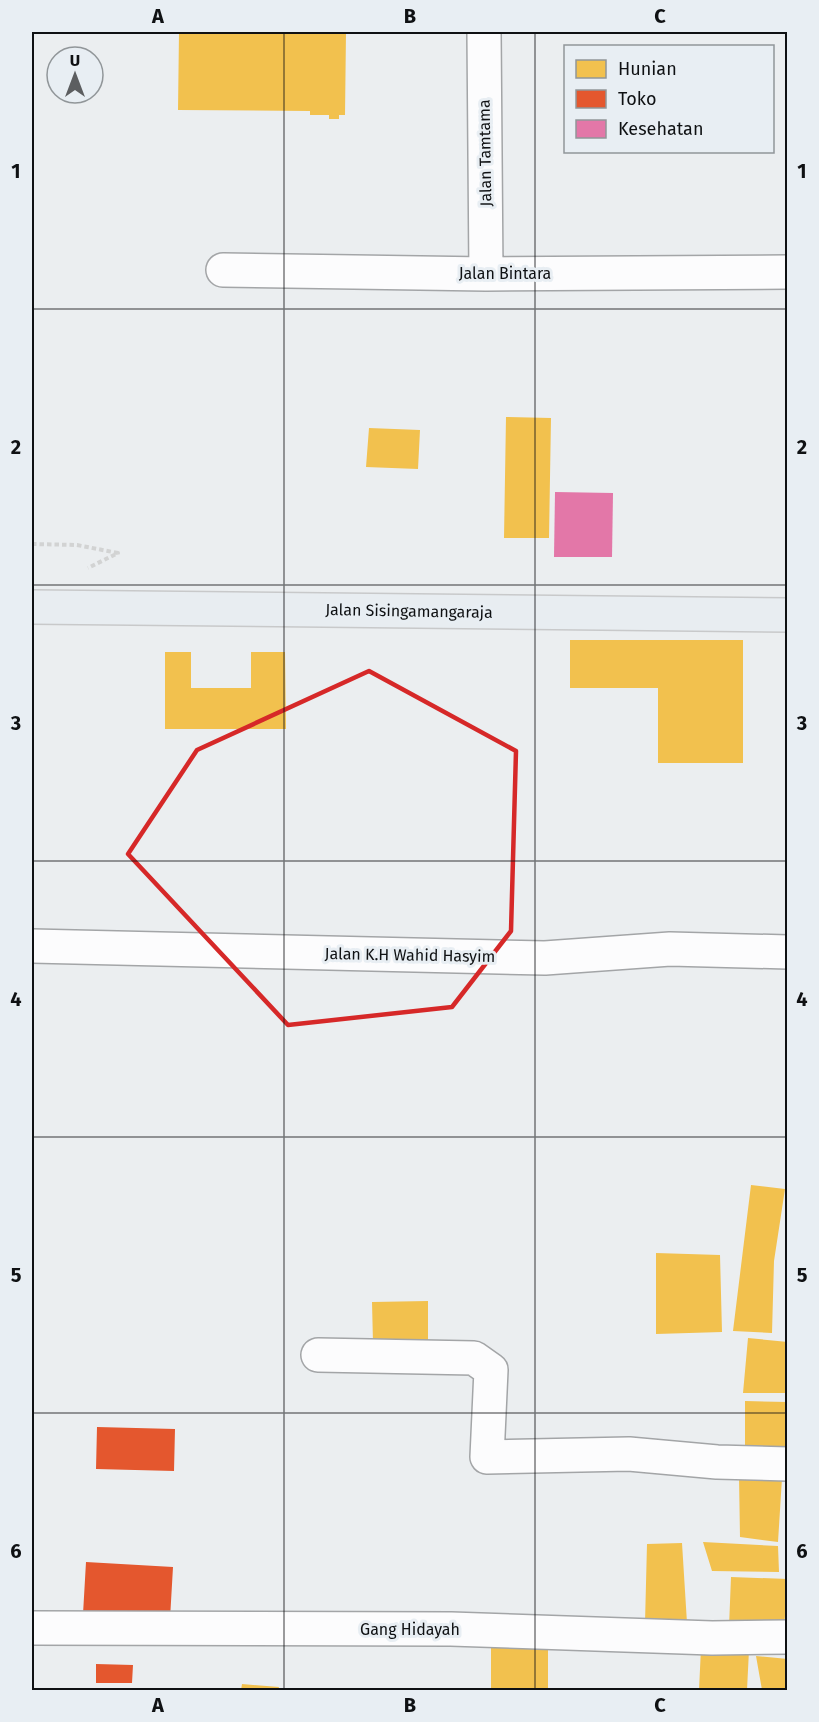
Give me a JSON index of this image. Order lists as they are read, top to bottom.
{
  "streets": {
    "main road": ["Jalan Sisingamangaraja"],
    "street": [
      "Jalan Tamtama",
      "Jalan Bintara",
      "Jalan K.H Wahid Hasyim",
      "Gang Hidayah"
    ]
  },
  "crossings": [
    ["Jalan Tamtama", "Jalan Bintara"]
  ],
  "legend": ["Hunian", "Toko", "Kesehatan"],
  "north": "top",
  "grid": {
    "columns": ["A", "B", "C"],
    "rows": [
      "1",
      "2",
      "3",
      "4",
      "5",
      "6"
    ]
  }
}
